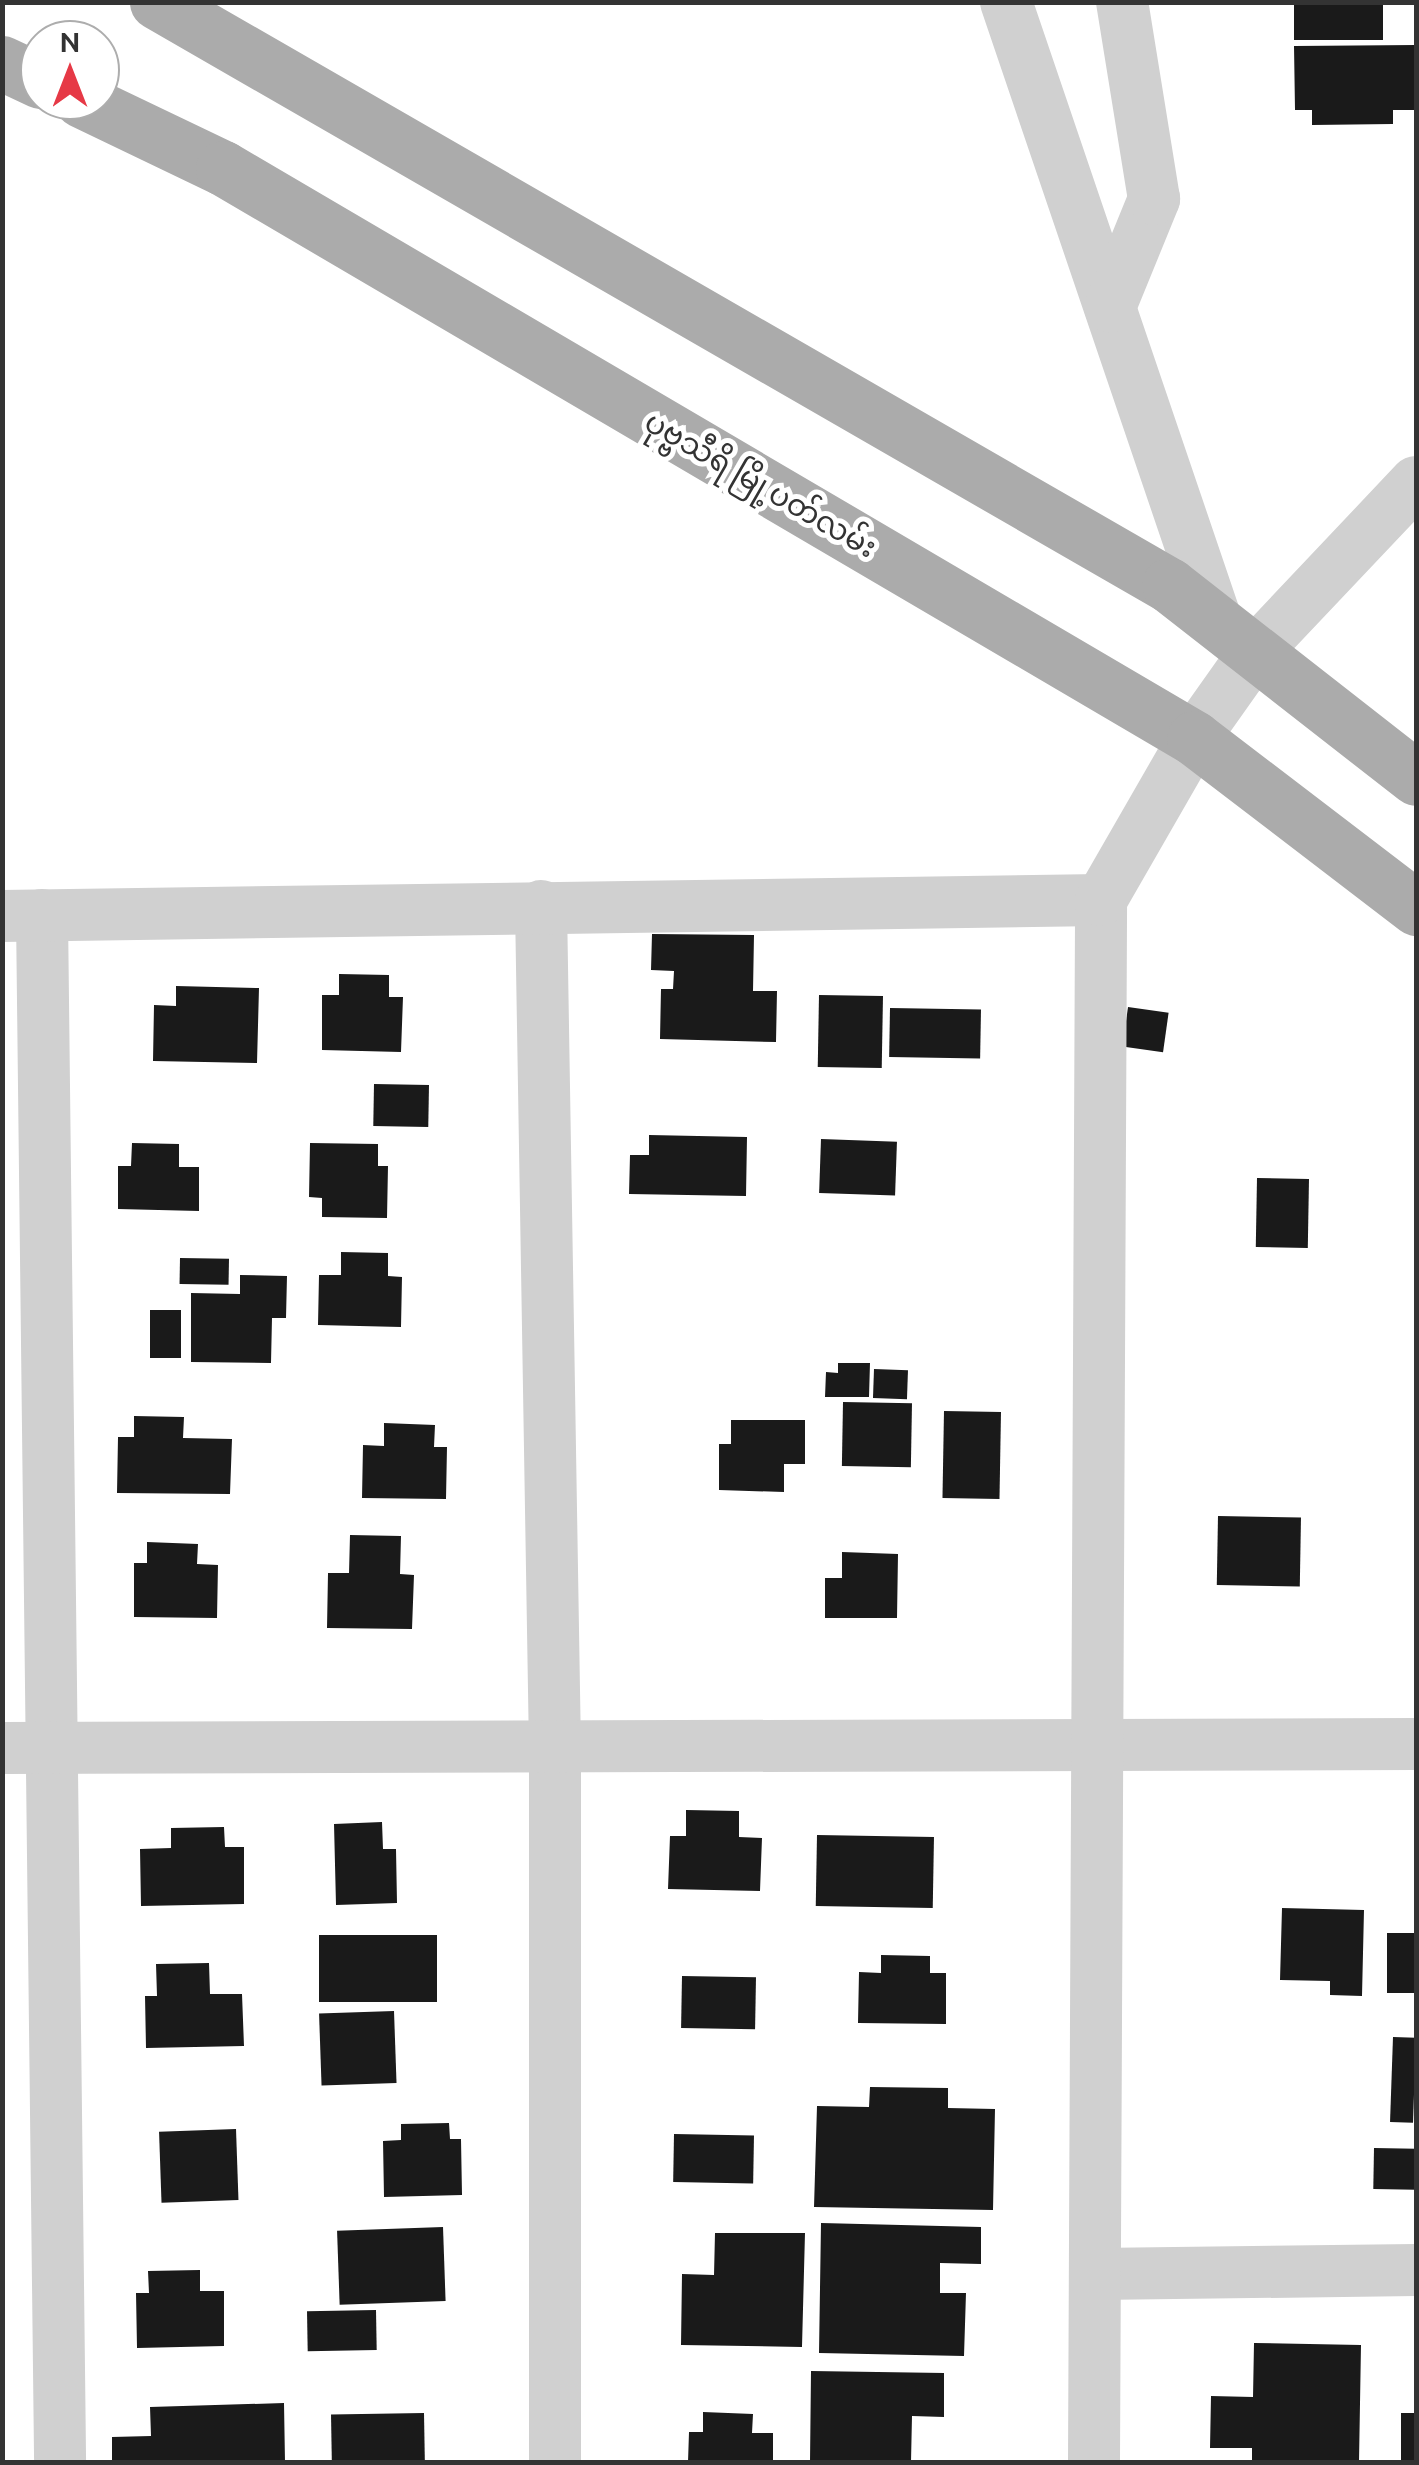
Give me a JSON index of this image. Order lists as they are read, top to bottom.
{
  "streets": {
    "main road": ["ပုဗ္ဗသီရိ မြို့ပတ်လမ်း"]
  },
  "north": "top"
}
